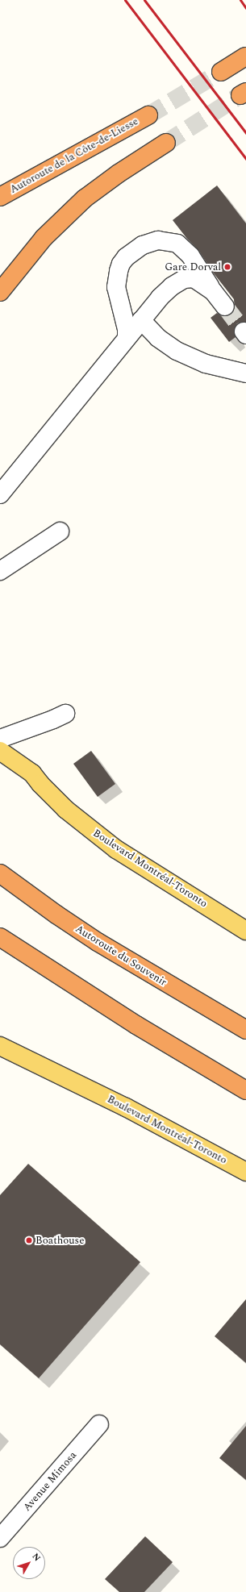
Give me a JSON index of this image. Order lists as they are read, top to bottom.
{
  "streets": {
    "highway": ["Autoroute de la Côte-de-Liesse", "Autoroute du Souvenir"],
    "main road": ["Boulevard Montréal-Toronto"],
    "street": ["Avenue Mimosa"]
  },
  "places": ["Gare Dorval", "Boathouse"],
  "north": "top right"
}
